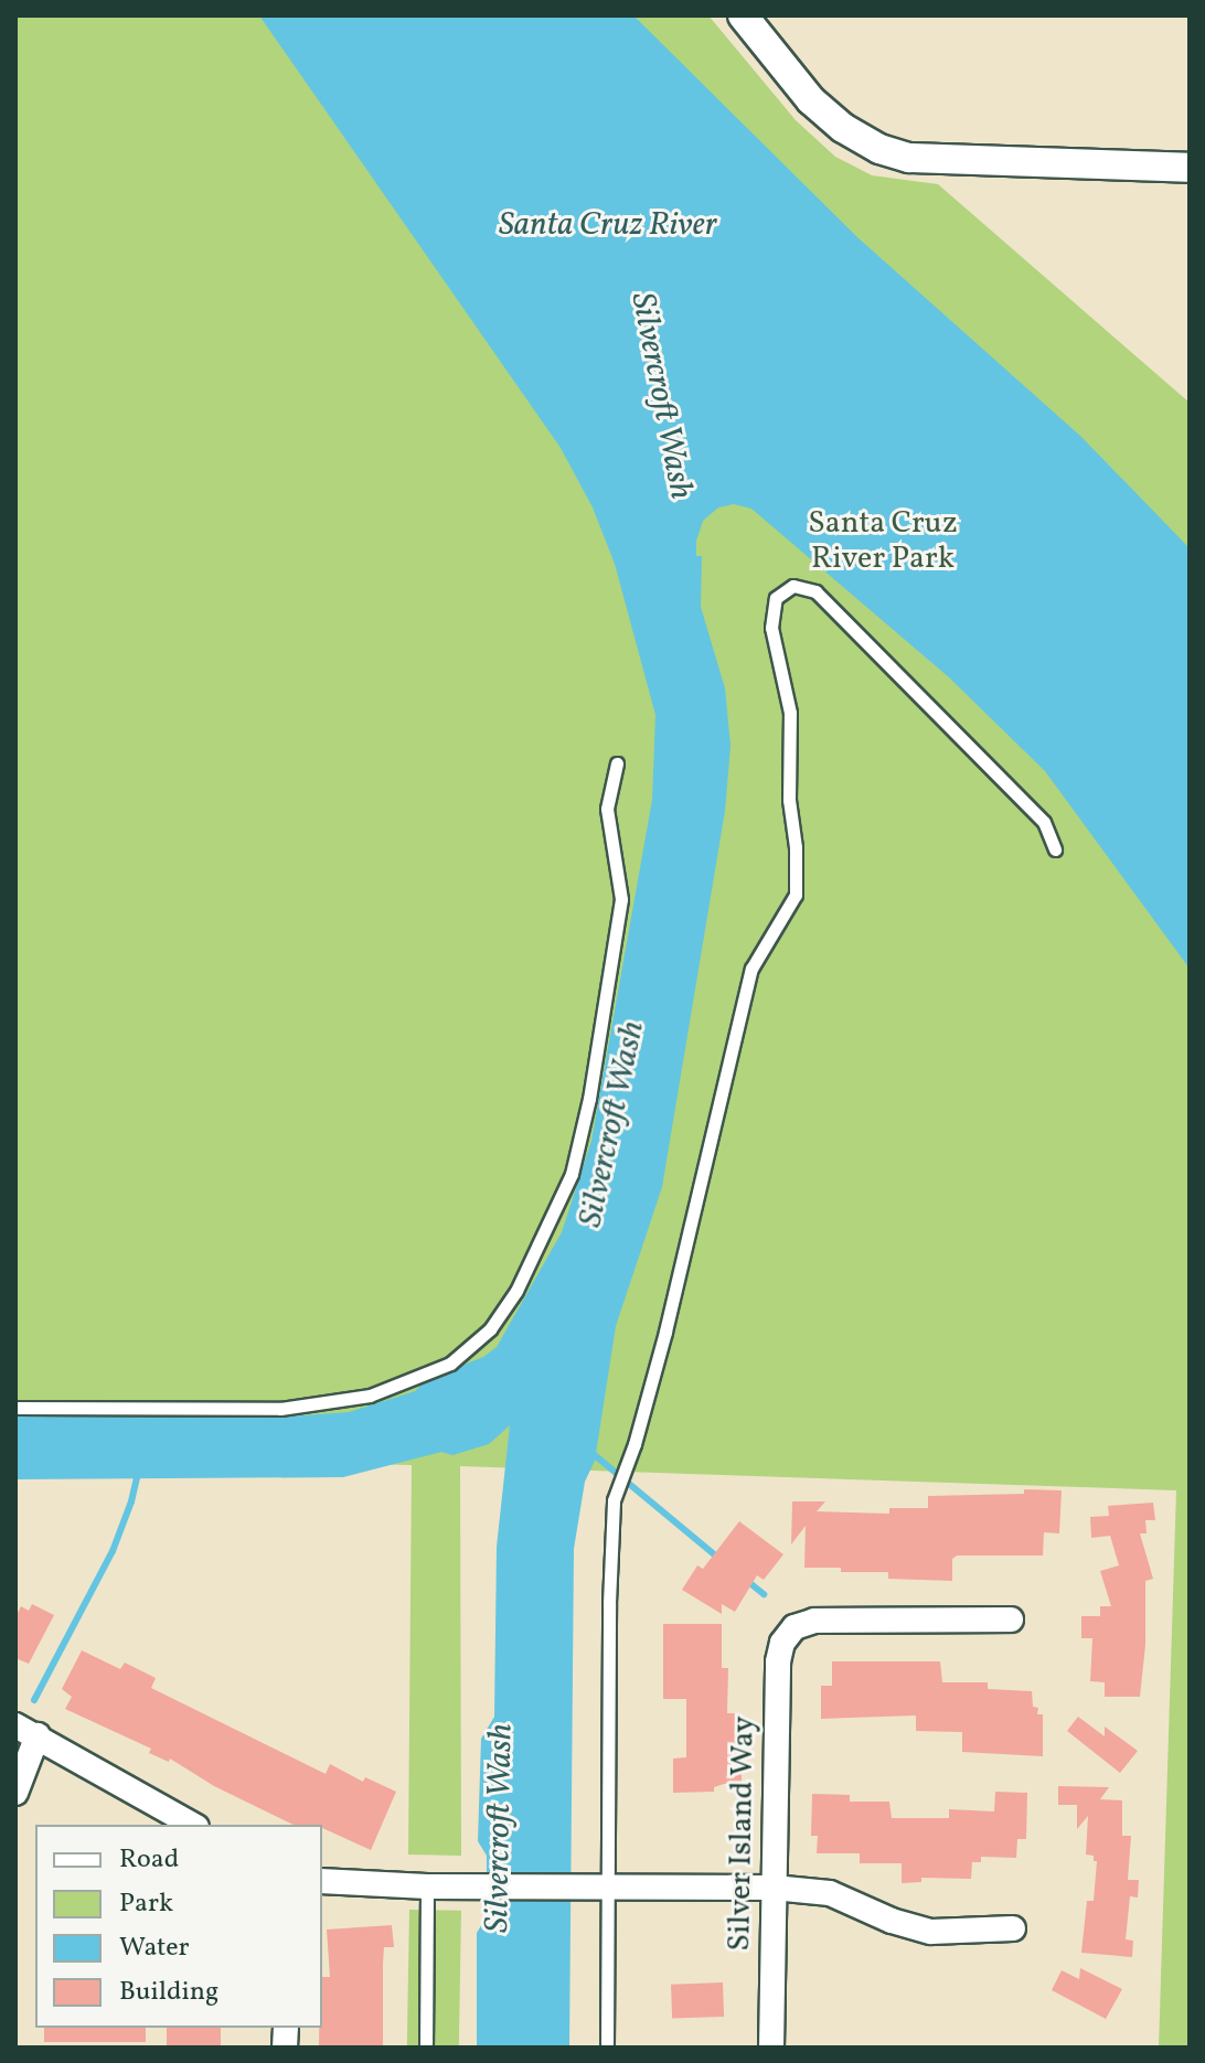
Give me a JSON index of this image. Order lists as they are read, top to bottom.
{
  "streets": {
    "street": ["Silver Island Way"]
  },
  "water": ["Santa Cruz River", "Silvercroft Wash"],
  "parks": ["Santa Cruz River Park"],
  "legend": [
    "Road",
    "Park",
    "Water",
    "Building"
  ]
}
